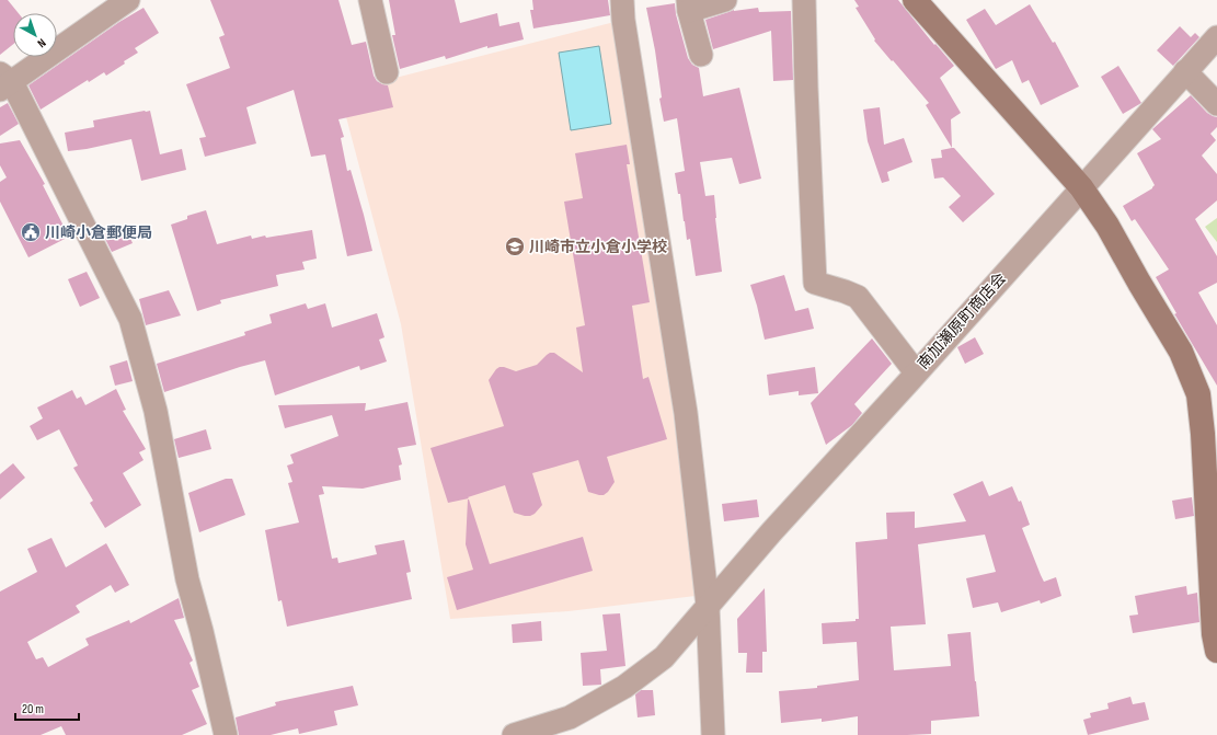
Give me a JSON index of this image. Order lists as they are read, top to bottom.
{
  "streets": {
    "street": ["南加瀬原町商店会"]
  },
  "places": {
    "public building": ["川崎小倉郵便局"],
    "school or university": ["川崎市立小倉小学校"]
  },
  "scale_bar": "20 m",
  "north": "bottom right"
}
